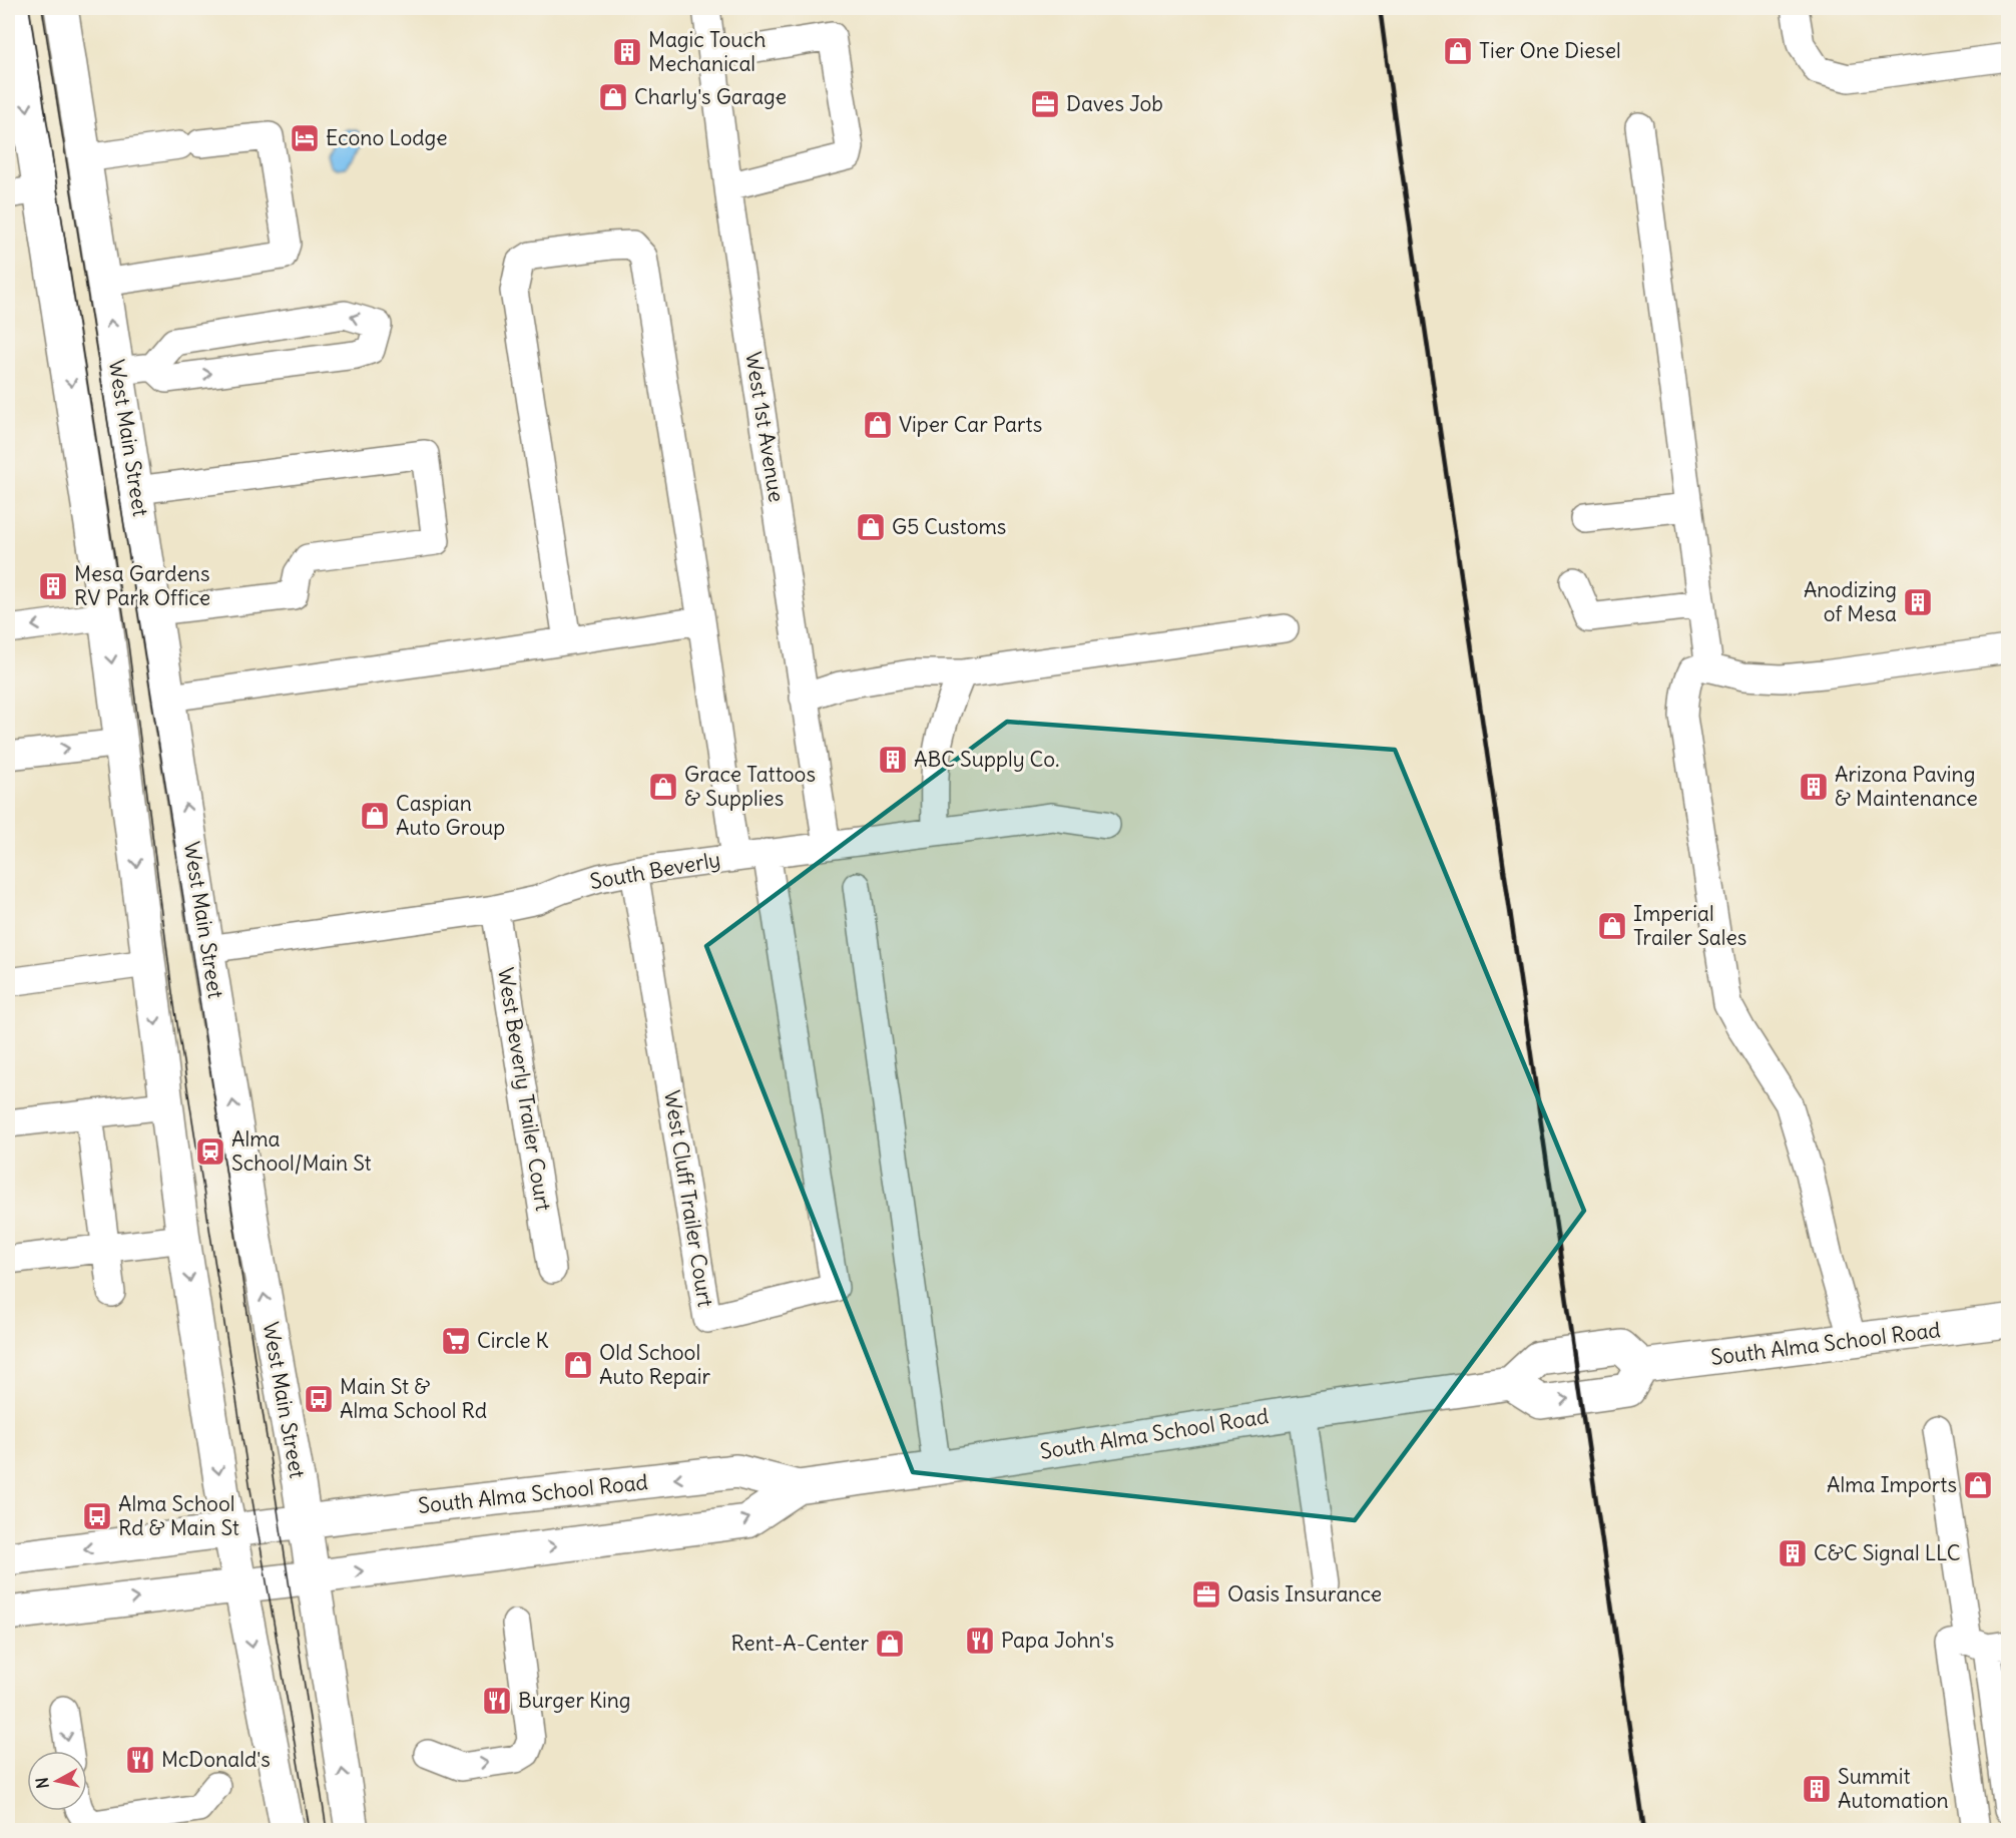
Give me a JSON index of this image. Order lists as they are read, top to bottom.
{
  "streets": {
    "main road": ["West Main Street", "South Alma School Road"],
    "street": [
      "West 1st Avenue",
      "South Beverly",
      "West Beverly Trailer Court",
      "West Cluff Trailer Court"
    ]
  },
  "crossings": [
    ["West 1st Avenue", "South Beverly"],
    ["West Main Street", "South Beverly"],
    ["West Main Street", "South Alma School Road"],
    ["South Beverly", "West Beverly Trailer Court"],
    ["South Beverly", "West Cluff Trailer Court"]
  ],
  "places": {
    "shop": [
      "Tier One Diesel",
      "Charly's Garage",
      "Viper Car Parts",
      "G5 Customs",
      "Grace Tattoos & Supplies",
      "Caspian Auto Group",
      "Imperial Trailer Sales",
      "Old School Auto Repair",
      "Alma Imports",
      "Rent-A-Center"
    ],
    "building": [
      "Magic Touch Mechanical",
      "Mesa Gardens RV Park Office",
      "Anodizing of Mesa",
      "ABC Supply Co.",
      "Arizona Paving & Maintenance",
      "C&C Signal LLC",
      "Summit Automation"
    ],
    "office": ["Daves Job", "Oasis Insurance"],
    "hotel": ["Econo Lodge"],
    "station": ["Alma School/Main St"],
    "supermarket": ["Circle K"],
    "bus stop": ["Main St & Alma School Rd", "Alma School Rd & Main St"],
    "restaurant": ["Papa John's", "Burger King", "McDonald's"]
  },
  "north": "left"
}
